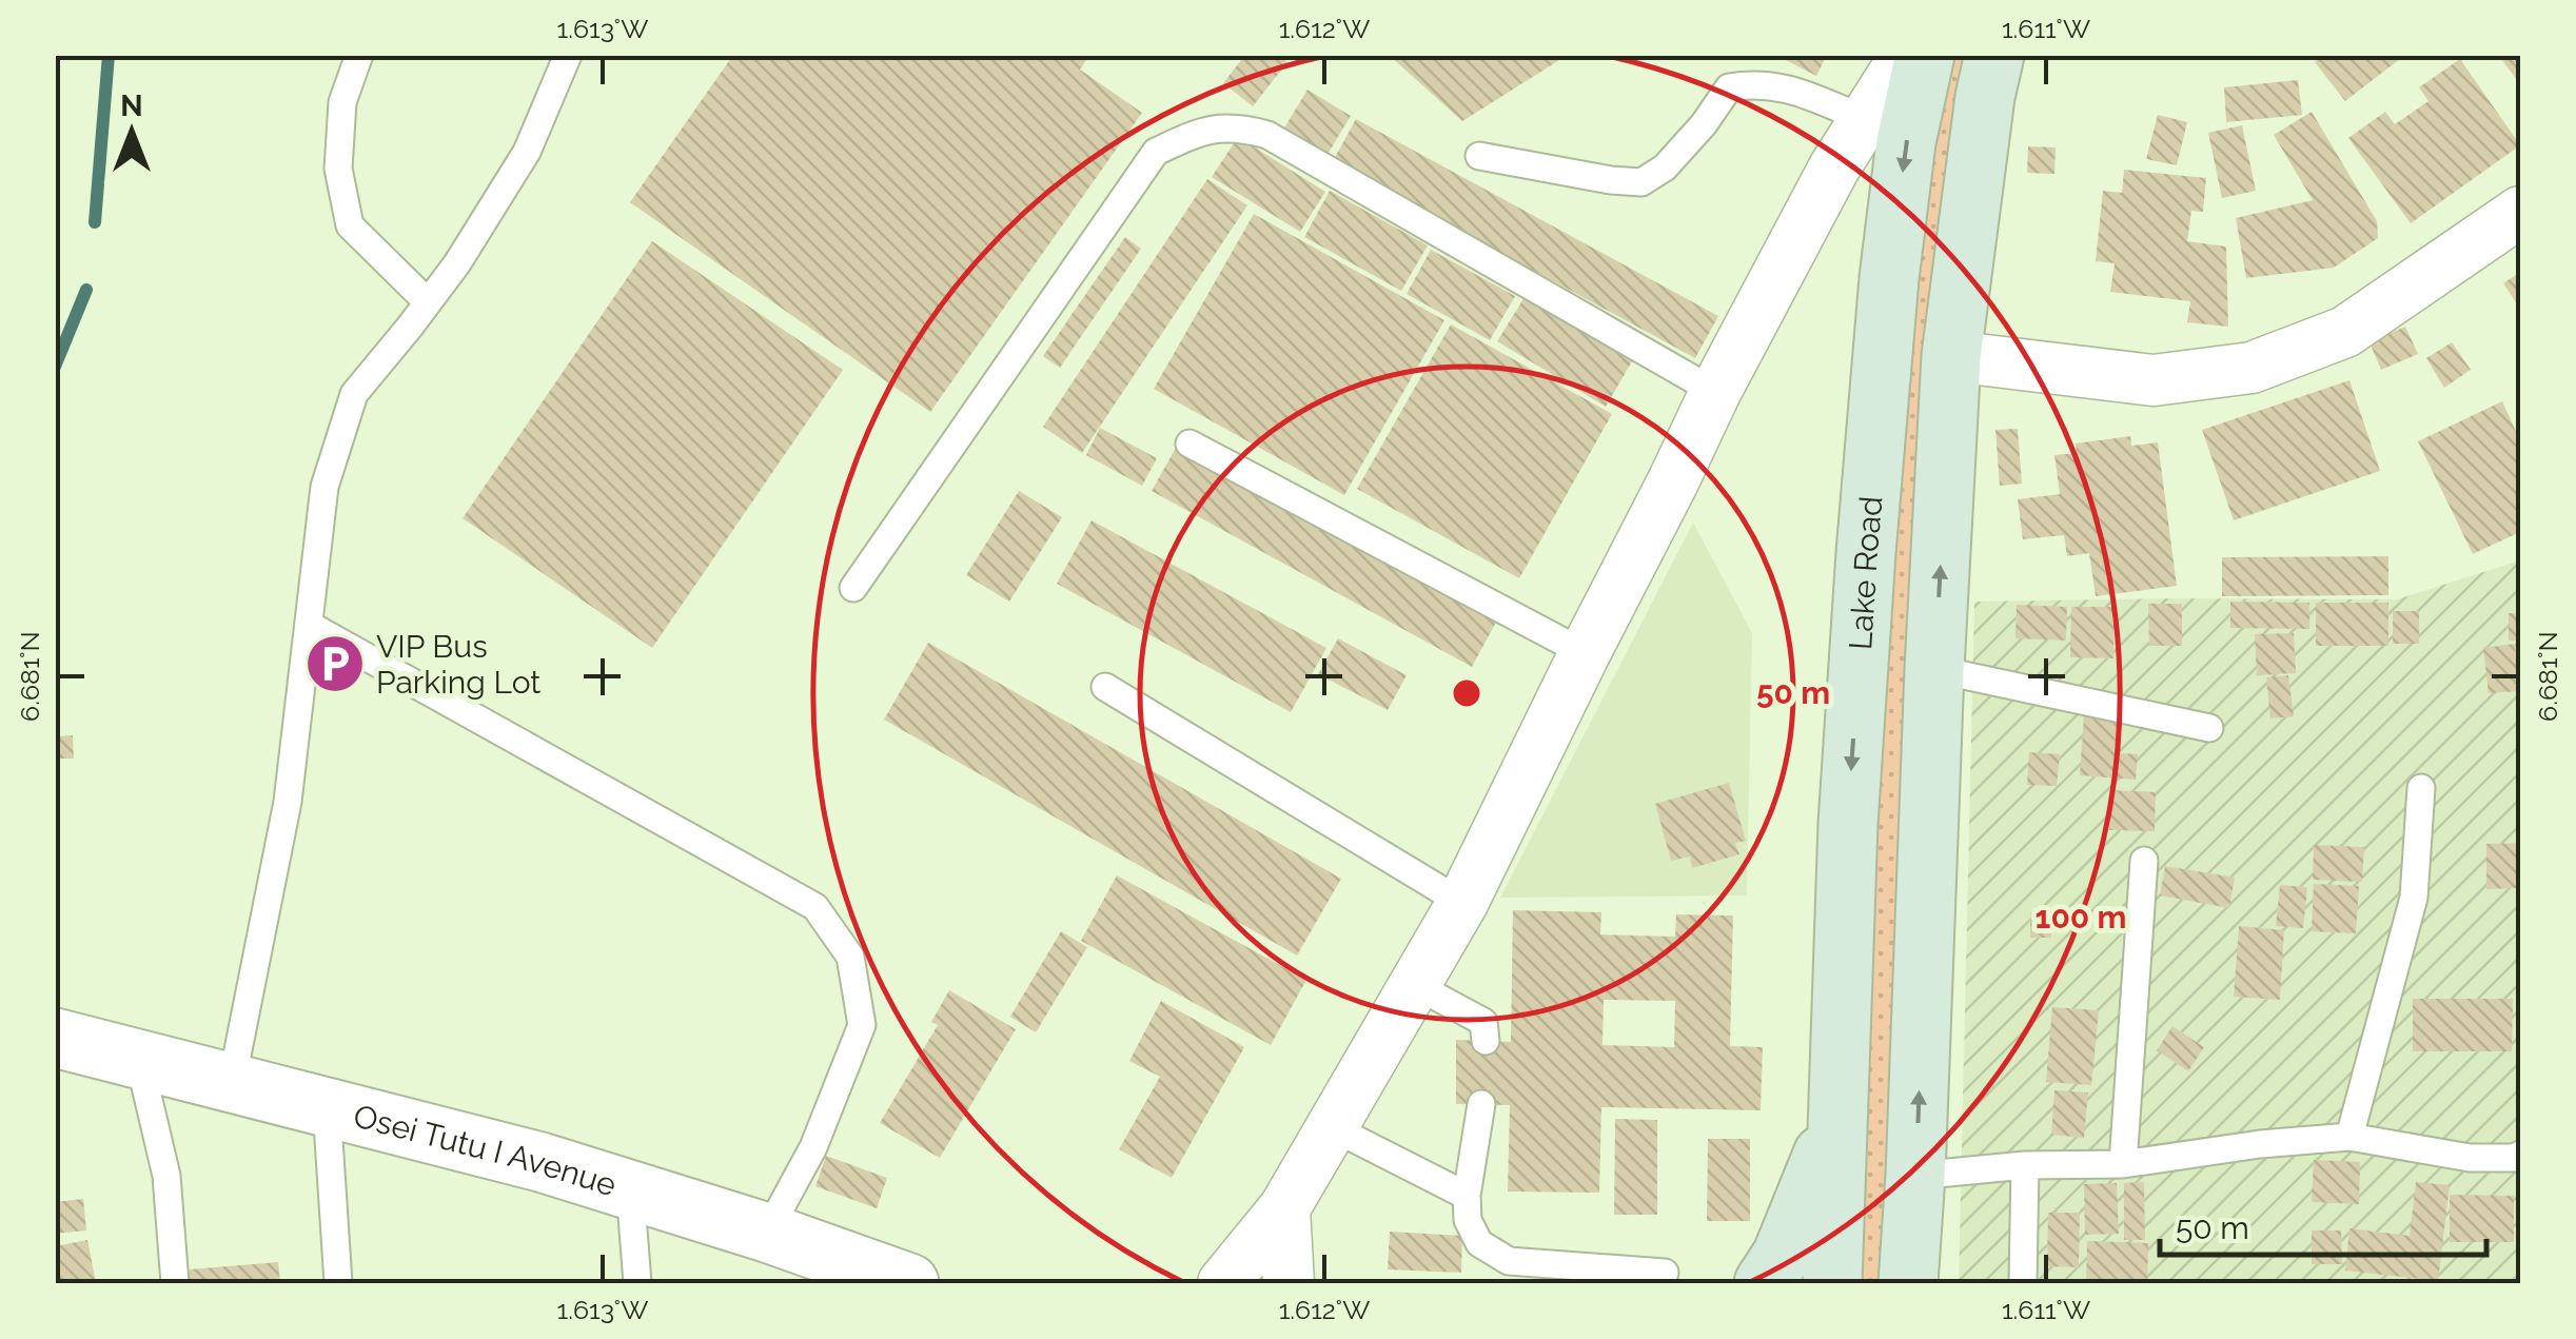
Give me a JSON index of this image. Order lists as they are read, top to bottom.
{
  "streets": {
    "main road": ["Lake Road"],
    "street": ["Osei Tutu I Avenue"]
  },
  "places": {
    "parking": ["VIP Bus Parking Lot"]
  },
  "scale_bar": "50 m",
  "north": "top",
  "coordinates": [
    "1.613°W",
    "1.612°W",
    "1.611°W",
    "6.681°N"
  ],
  "rings": ["50 m", "100 m"]
}
